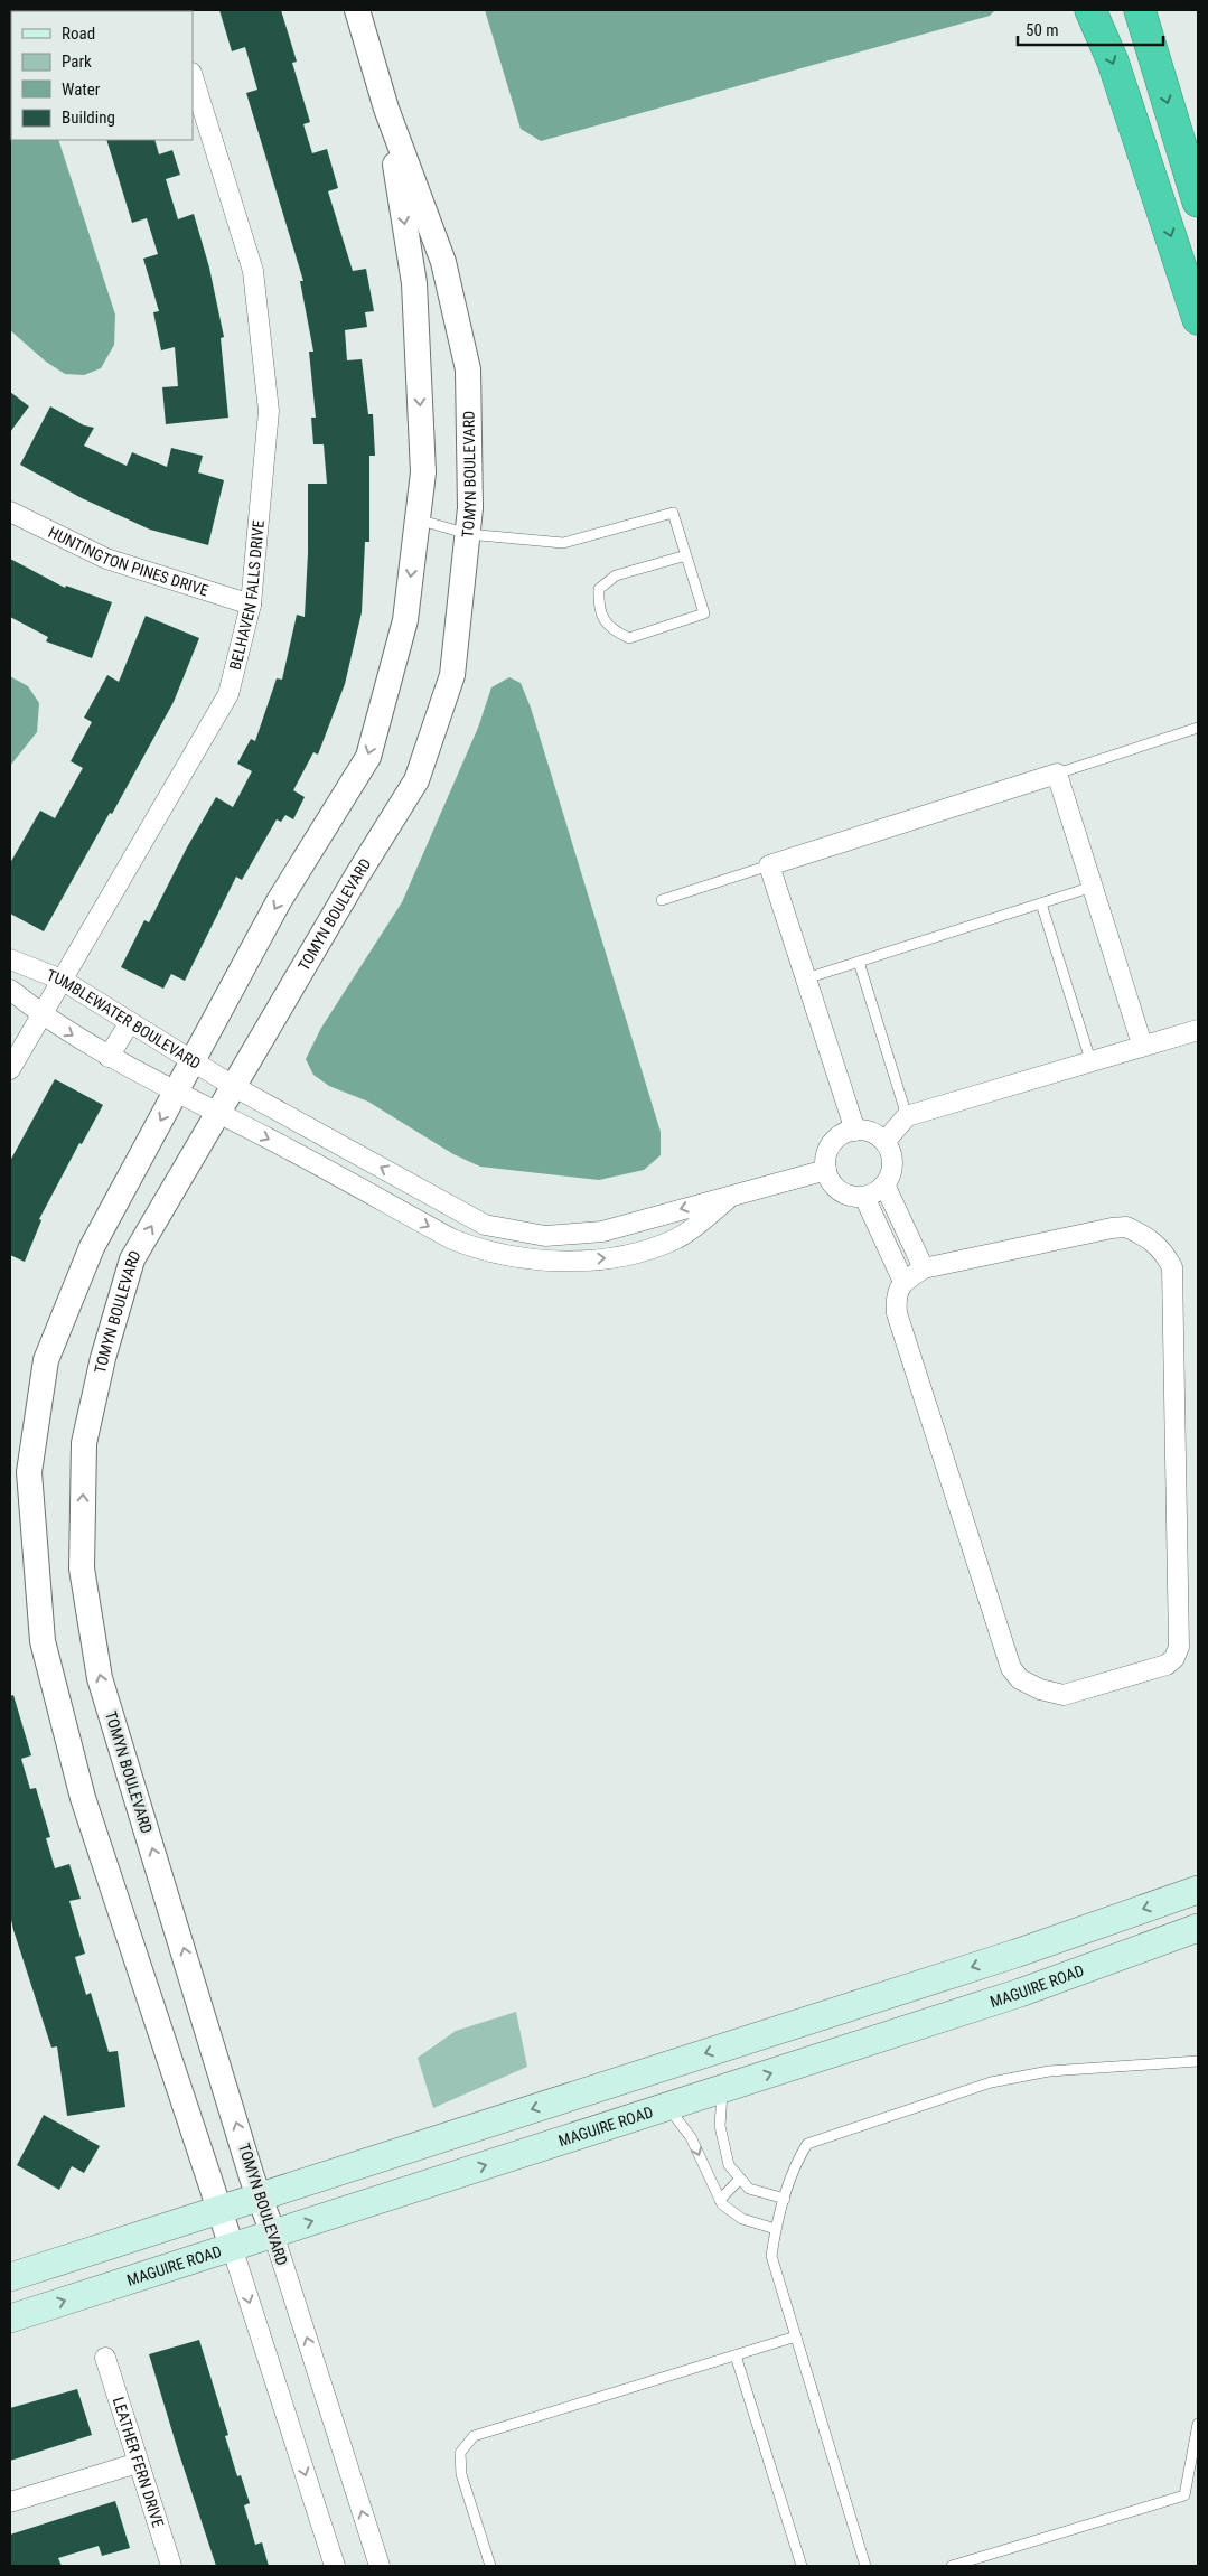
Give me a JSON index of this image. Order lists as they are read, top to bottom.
{
  "streets": {
    "main road": ["MAGUIRE ROAD"],
    "street": [
      "TOMYN BOULEVARD",
      "HUNTINGTON PINES DRIVE",
      "BELHAVEN FALLS DRIVE",
      "TUMBLEWATER BOULEVARD",
      "LEATHER FERN DRIVE"
    ]
  },
  "crossings": [
    ["TOMYN BOULEVARD", "TUMBLEWATER BOULEVARD"],
    ["TOMYN BOULEVARD", "MAGUIRE ROAD"],
    ["HUNTINGTON PINES DRIVE", "BELHAVEN FALLS DRIVE"],
    ["BELHAVEN FALLS DRIVE", "TUMBLEWATER BOULEVARD"]
  ],
  "legend": [
    "Road",
    "Park",
    "Water",
    "Building"
  ],
  "scale_bar": "50 m"
}
